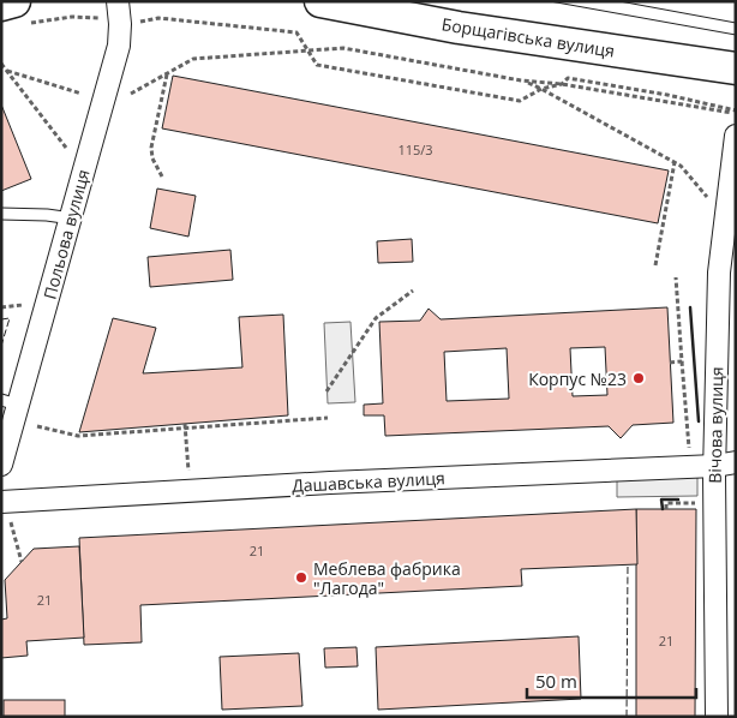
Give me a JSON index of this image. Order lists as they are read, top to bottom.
{
  "streets": {
    "main road": ["Борщагівська вулиця"],
    "street": ["Польова вулиця", "Вічова вулиця", "Дашавська вулиця"]
  },
  "crossings": [
    ["Вічова вулиця", "Дашавська вулиця"]
  ],
  "places": ["Корпус №23", "Меблева фабрика \"Лагода\""],
  "house_numbers": [
    "115/3",
    "21",
    "21",
    "21"
  ],
  "scale_bar": "50 m"
}
